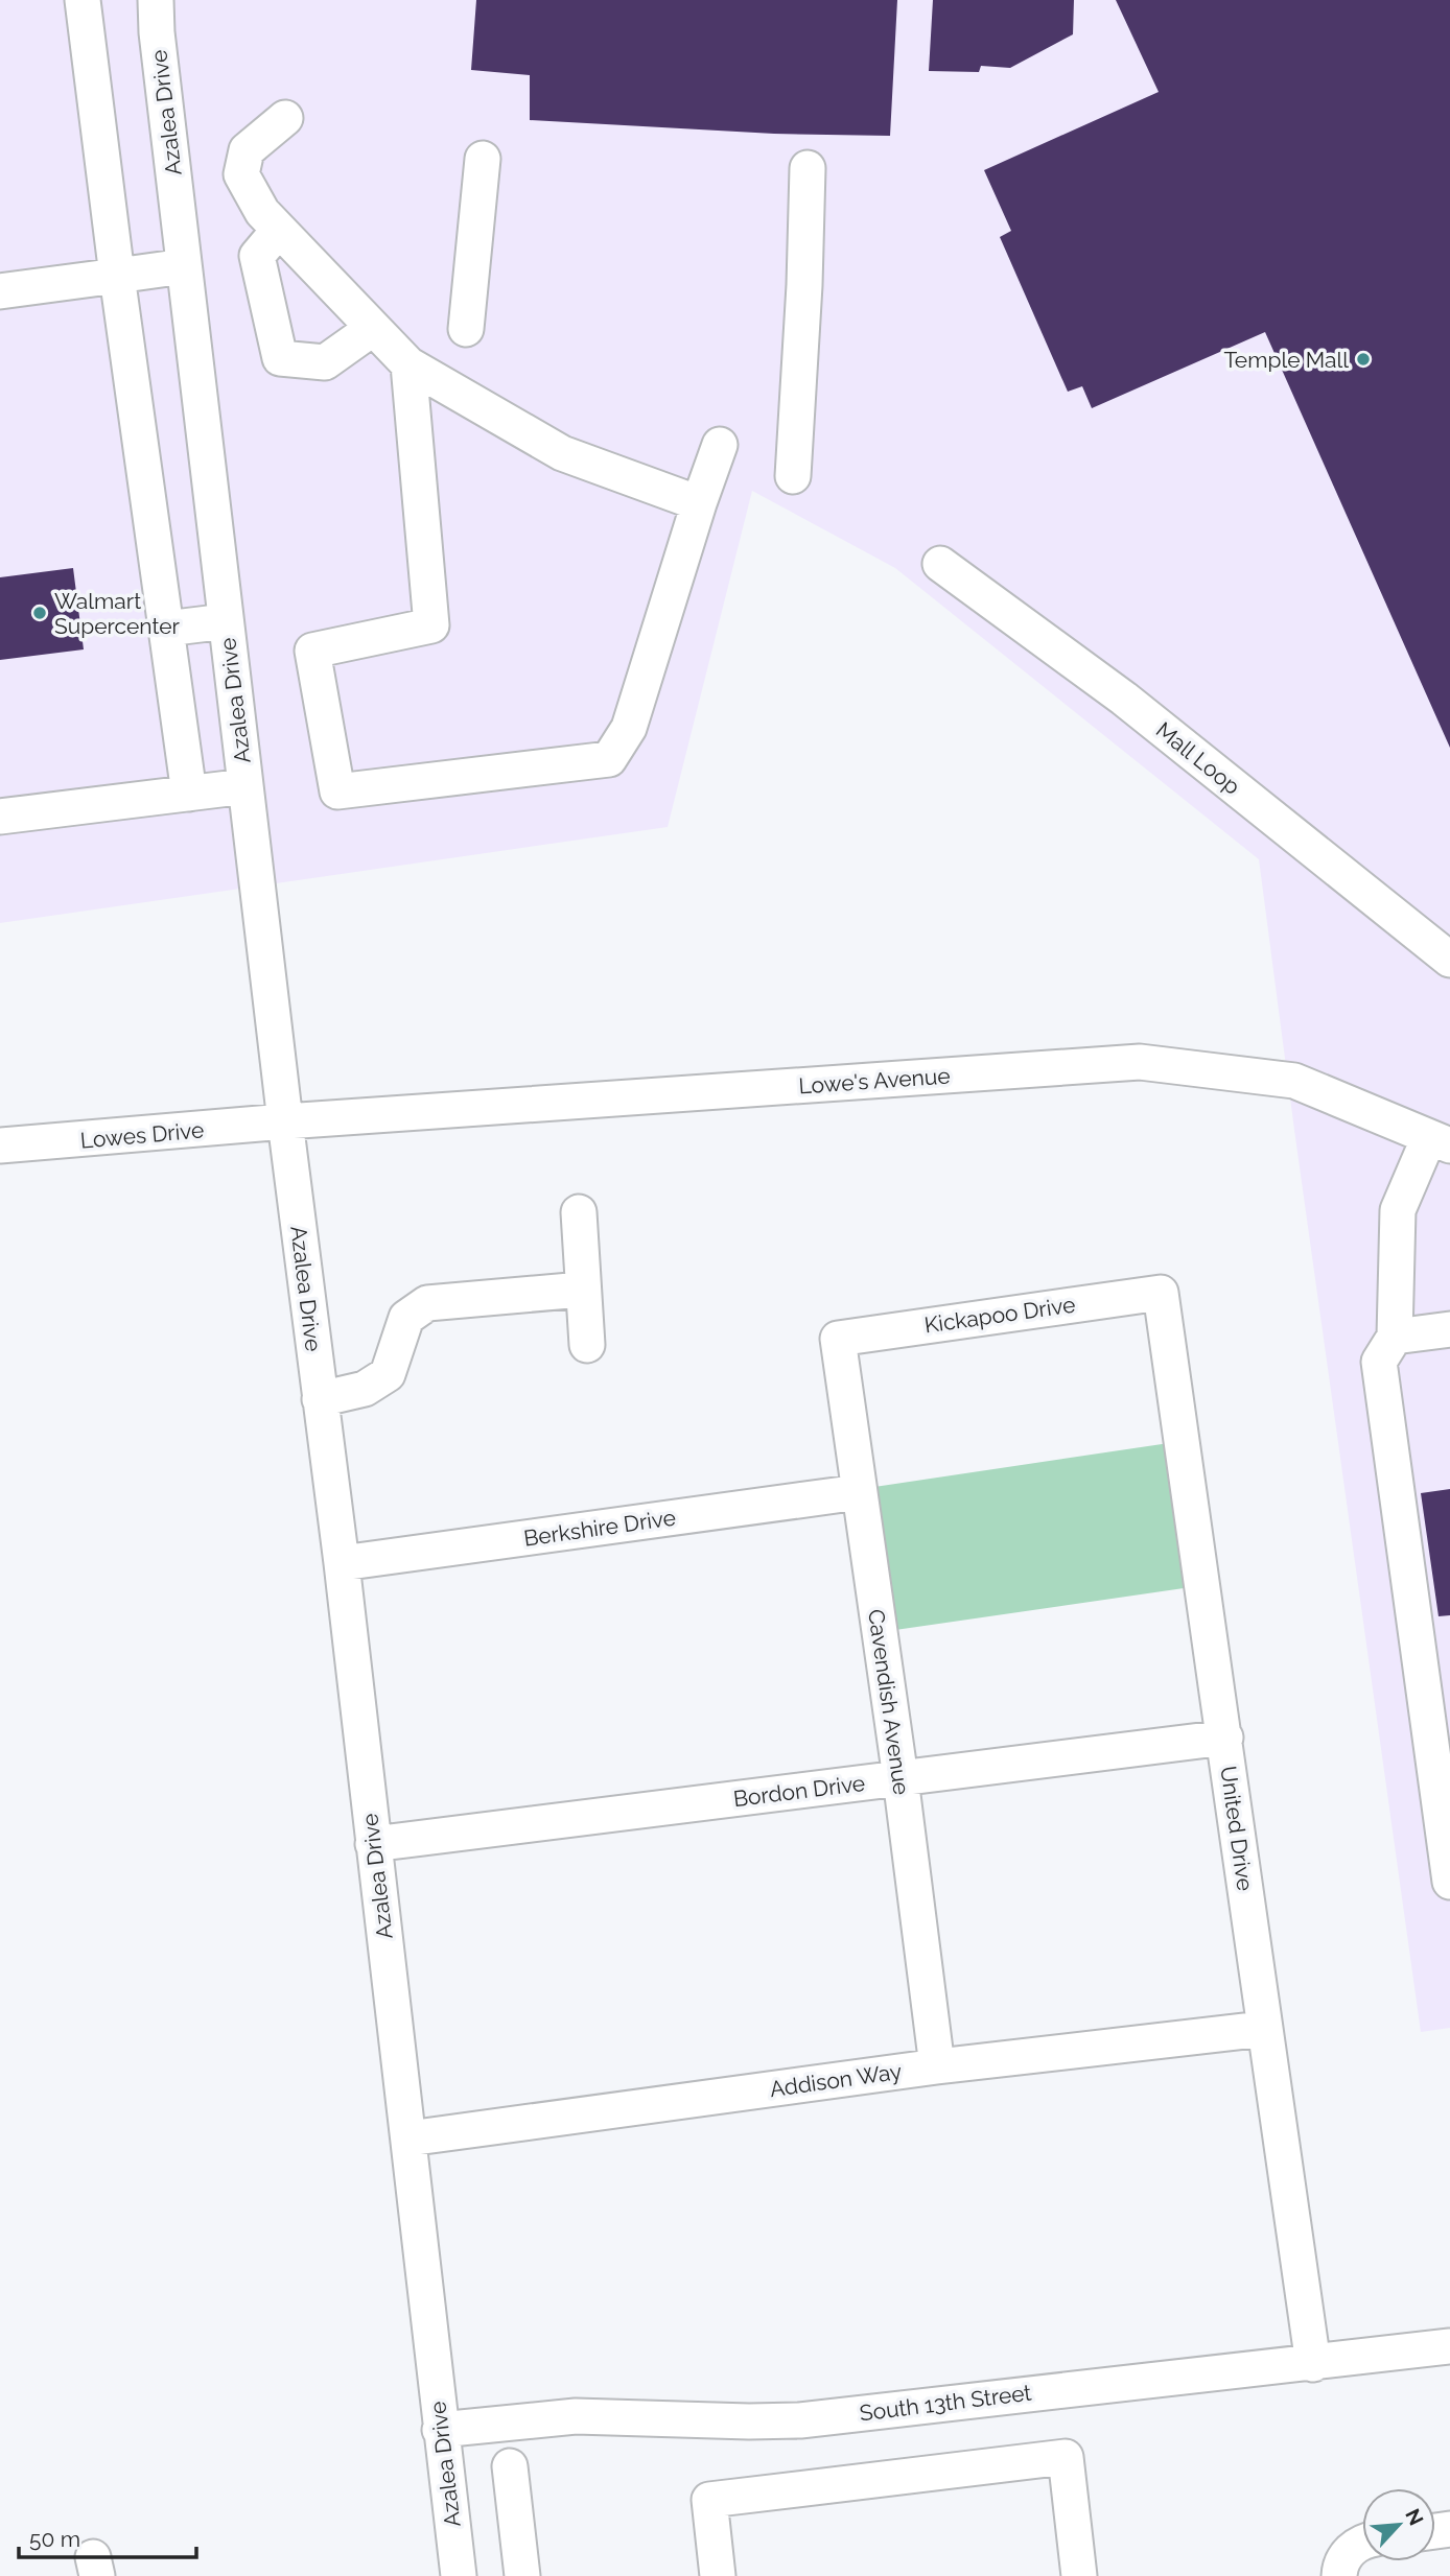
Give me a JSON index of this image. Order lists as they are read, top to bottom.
{
  "streets": {
    "street": [
      "Azalea Drive",
      "Mall Loop",
      "Lowe's Avenue",
      "Lowes Drive",
      "Kickapoo Drive",
      "Berkshire Drive",
      "Cavendish Avenue",
      "Bordon Drive",
      "United Drive",
      "Addison Way",
      "South 13th Street"
    ]
  },
  "crossings": [
    ["Azalea Drive", "Lowe's Avenue"],
    ["Azalea Drive", "Lowes Drive"],
    ["Azalea Drive", "Berkshire Drive"],
    ["Azalea Drive", "Bordon Drive"],
    ["Azalea Drive", "Addison Way"],
    ["Azalea Drive", "South 13th Street"],
    ["Lowe's Avenue", "Lowes Drive"],
    ["Kickapoo Drive", "Cavendish Avenue"],
    ["Kickapoo Drive", "United Drive"],
    ["Berkshire Drive", "Cavendish Avenue"],
    ["Cavendish Avenue", "Bordon Drive"],
    ["Cavendish Avenue", "Addison Way"],
    ["Bordon Drive", "United Drive"],
    ["United Drive", "Addison Way"],
    ["United Drive", "South 13th Street"]
  ],
  "places": ["Temple Mall", "Walmart Supercenter"],
  "scale_bar": "50 m",
  "north": "top right"
}
